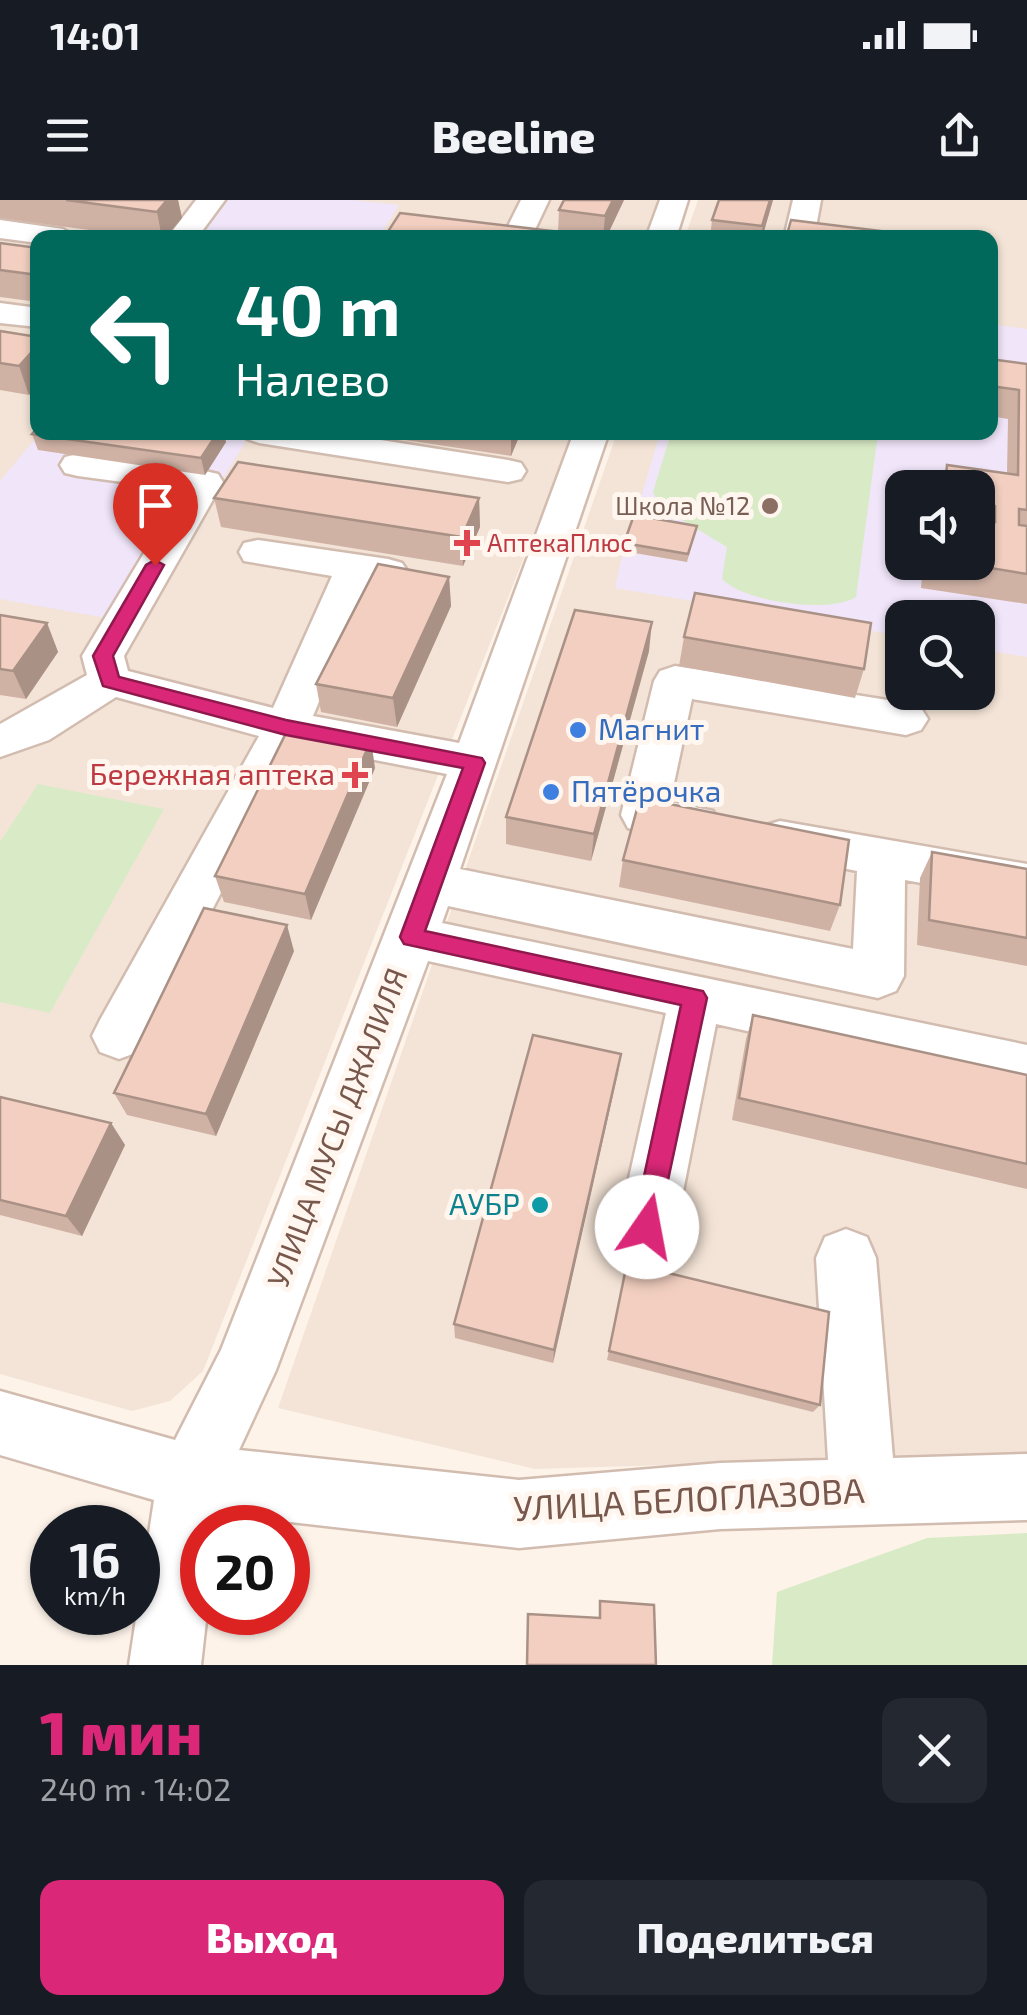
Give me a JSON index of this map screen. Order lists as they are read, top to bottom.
{
  "streets": {
    "street": ["УЛИЦА МУСЫ ДЖАЛИЛЯ", "УЛИЦА БЕЛОГЛАЗОВА"]
  },
  "crossings": [
    ["УЛИЦА МУСЫ ДЖАЛИЛЯ", "УЛИЦА БЕЛОГЛАЗОВА"]
  ],
  "places": {
    "other": [
      "Школа №12",
      "Магнит",
      "Пятёрочка",
      "АУБР"
    ],
    "health": ["АптекаПлюс", "Бережная аптека"]
  },
  "page": {
    "status": "14:01",
    "header": "Beeline",
    "turn": ["40 m", "Налево"],
    "speed": "16 km/h",
    "limit": "20",
    "heading": ["1 мин", "240 m · 14:02"],
    "buttons": ["Выход", "Поделиться"]
  }
}
